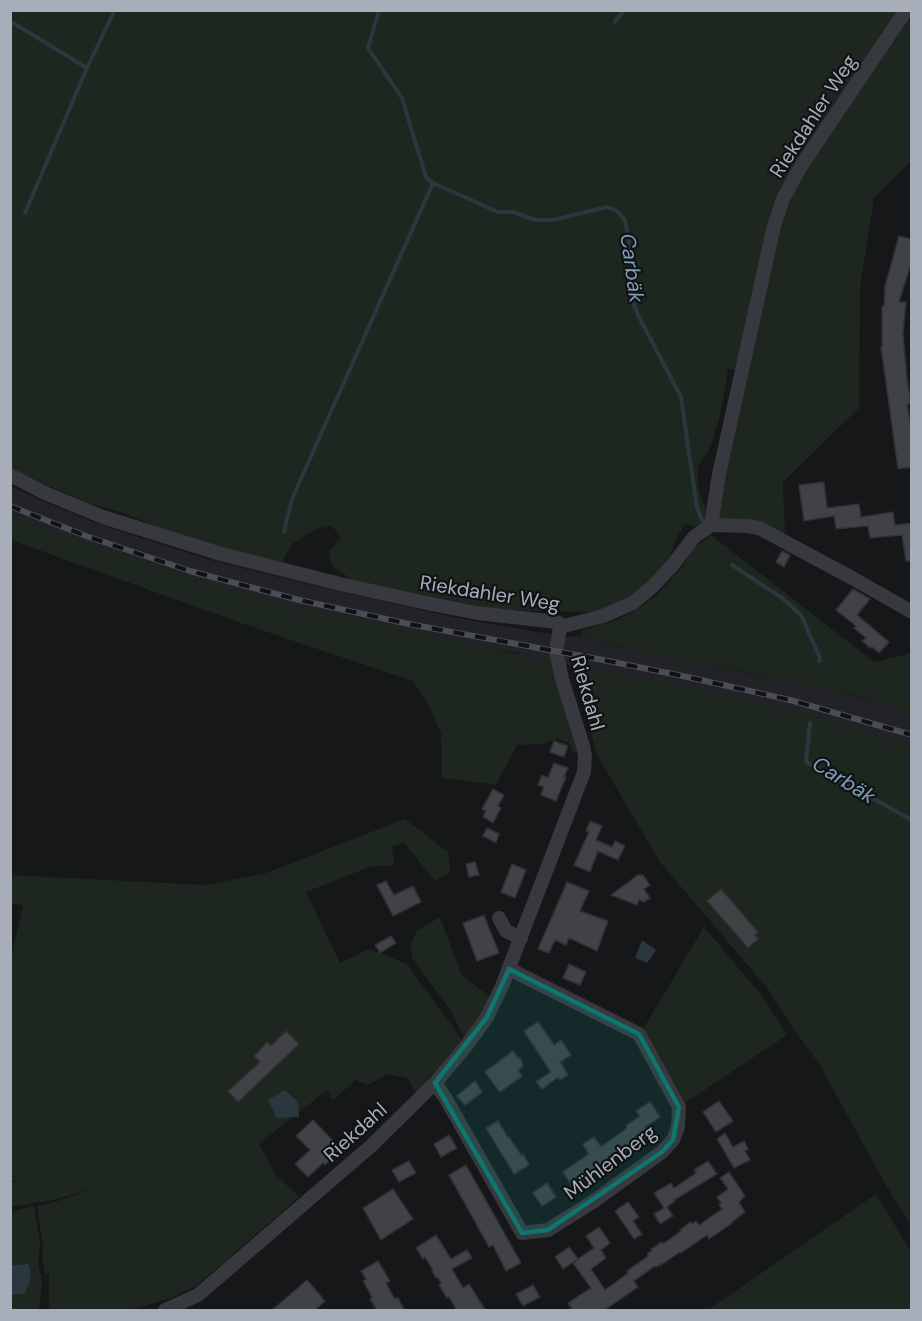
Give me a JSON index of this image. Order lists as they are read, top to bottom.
{
  "streets": {
    "street": ["Riekdahler Weg", "Riekdahl", "Mühlenberg"]
  },
  "crossings": [
    ["Riekdahler Weg", "Riekdahl"],
    ["Riekdahl", "Mühlenberg"]
  ],
  "water": ["Carbäk"]
}
